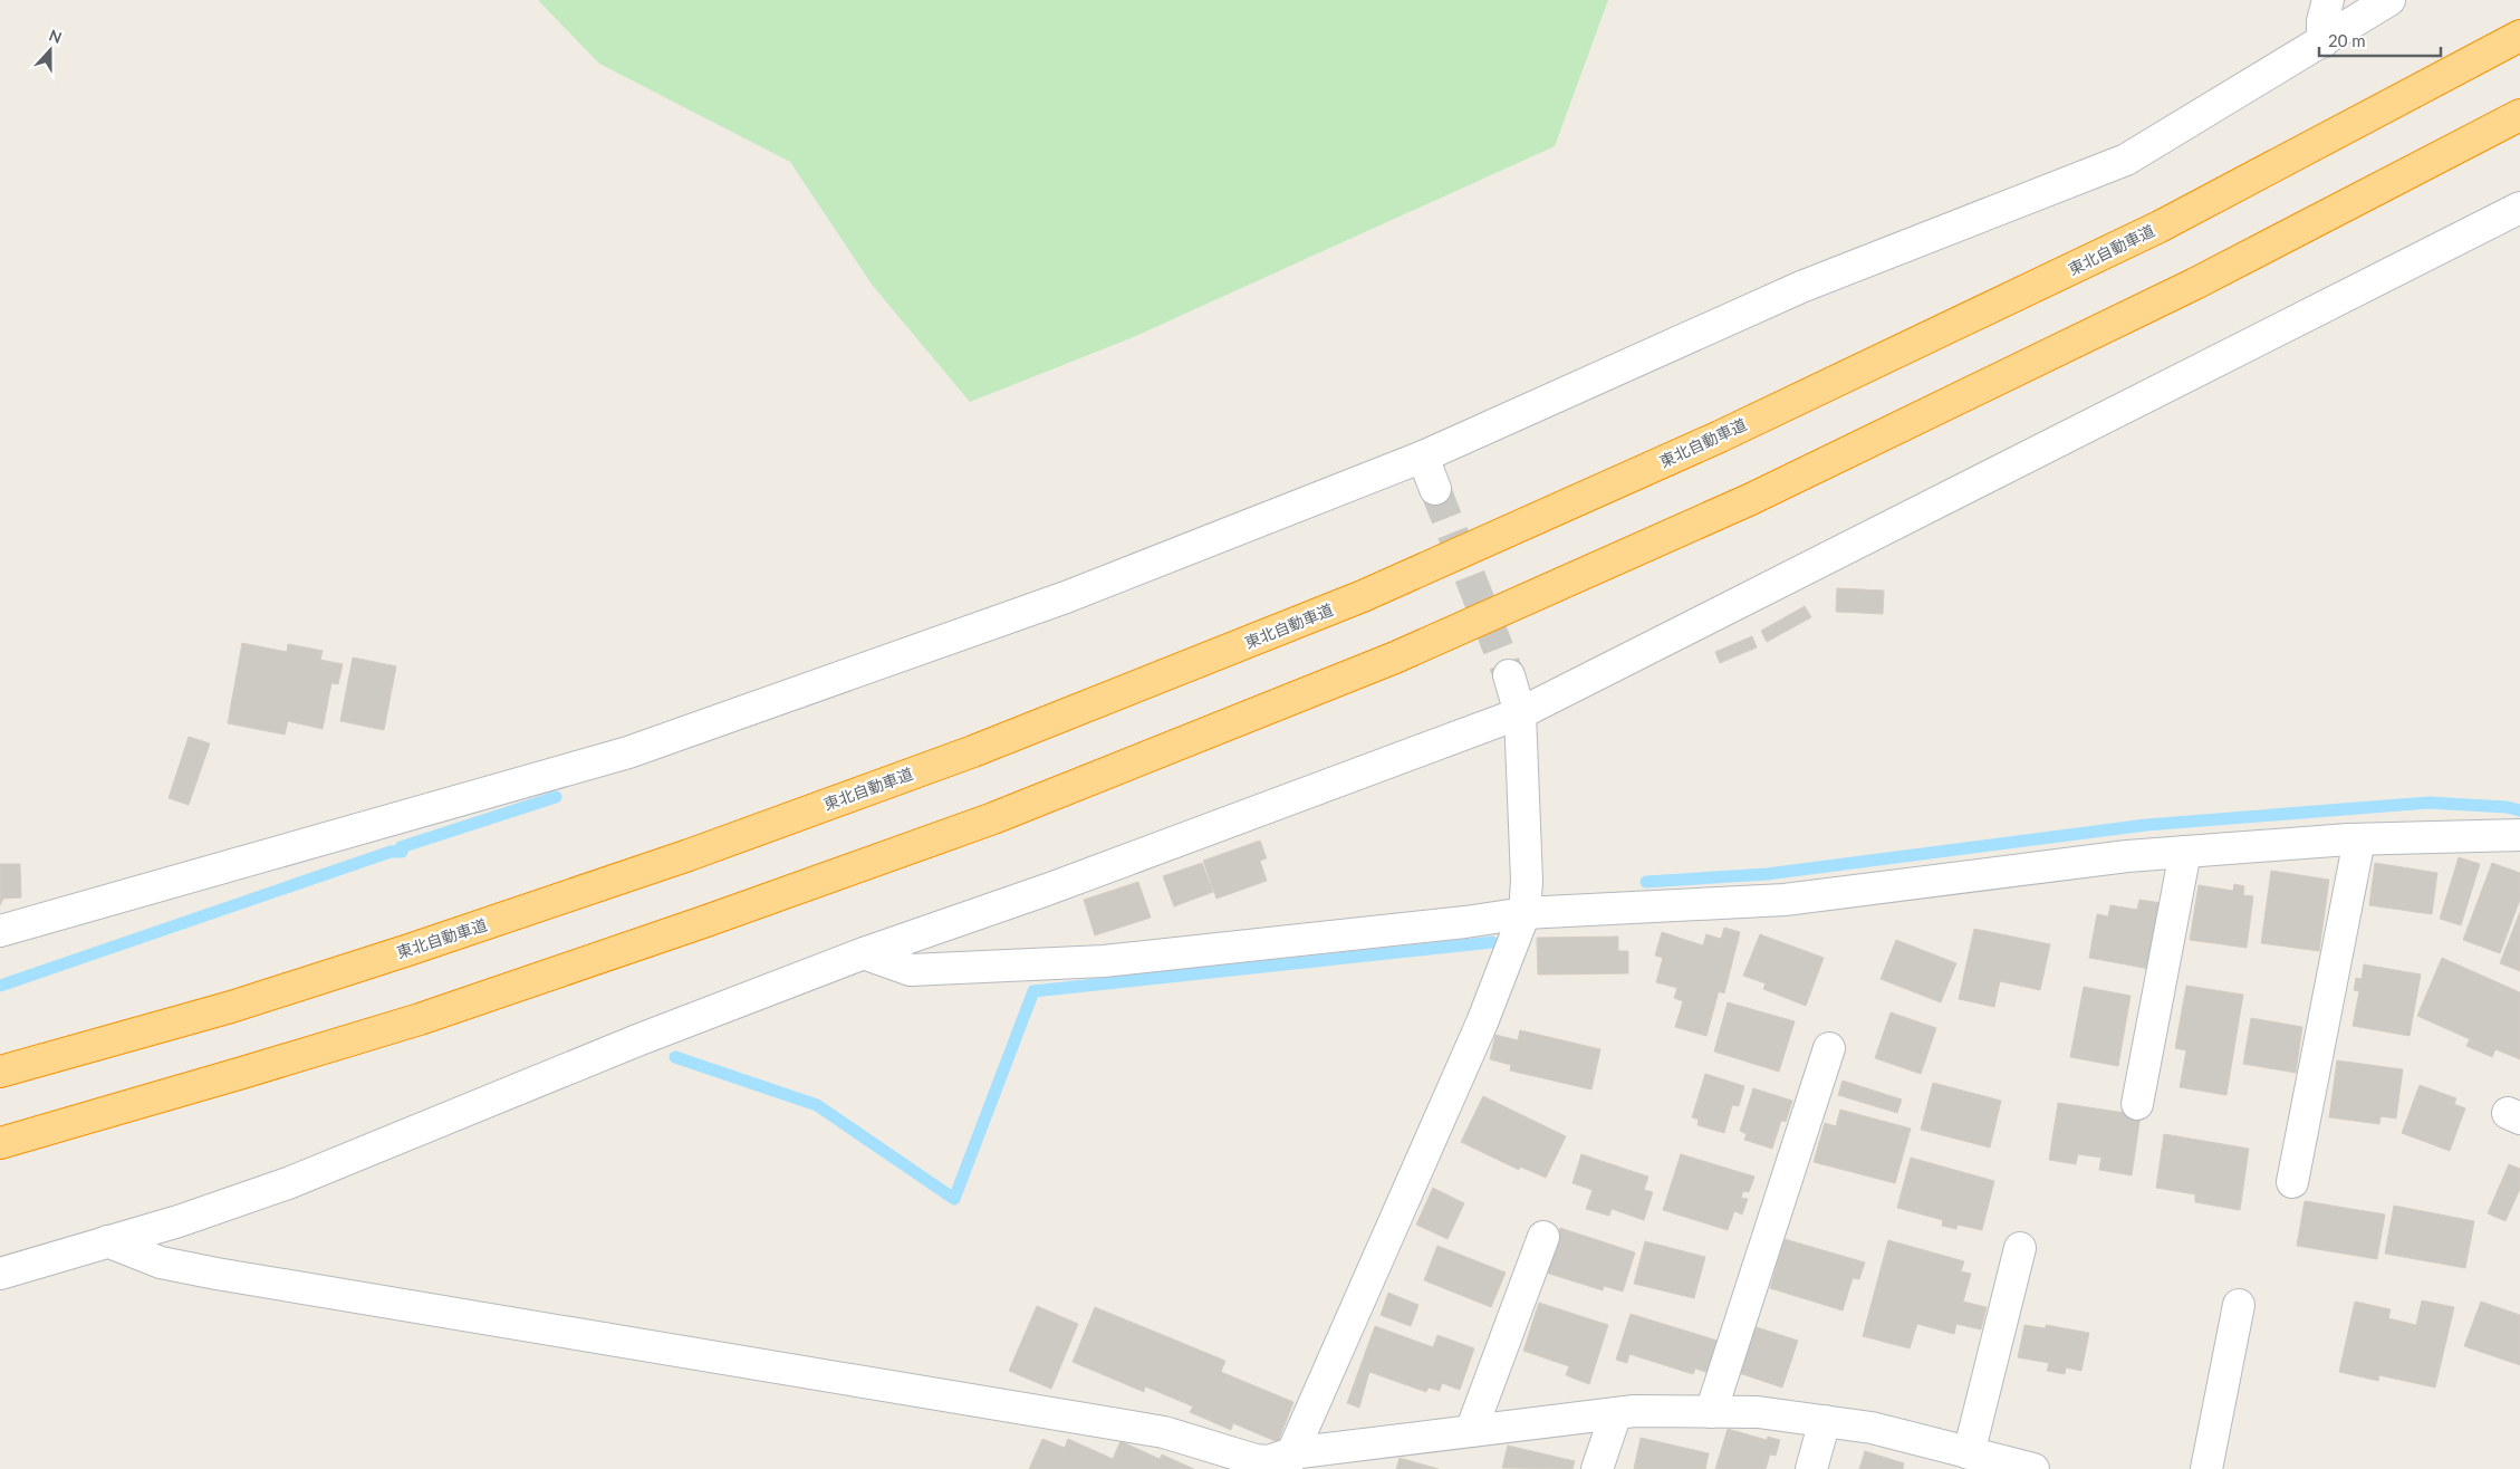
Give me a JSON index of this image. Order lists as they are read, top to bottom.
{
  "streets": {
    "highway": ["東北自動車道"]
  },
  "scale_bar": "20 m",
  "north": "top"
}
